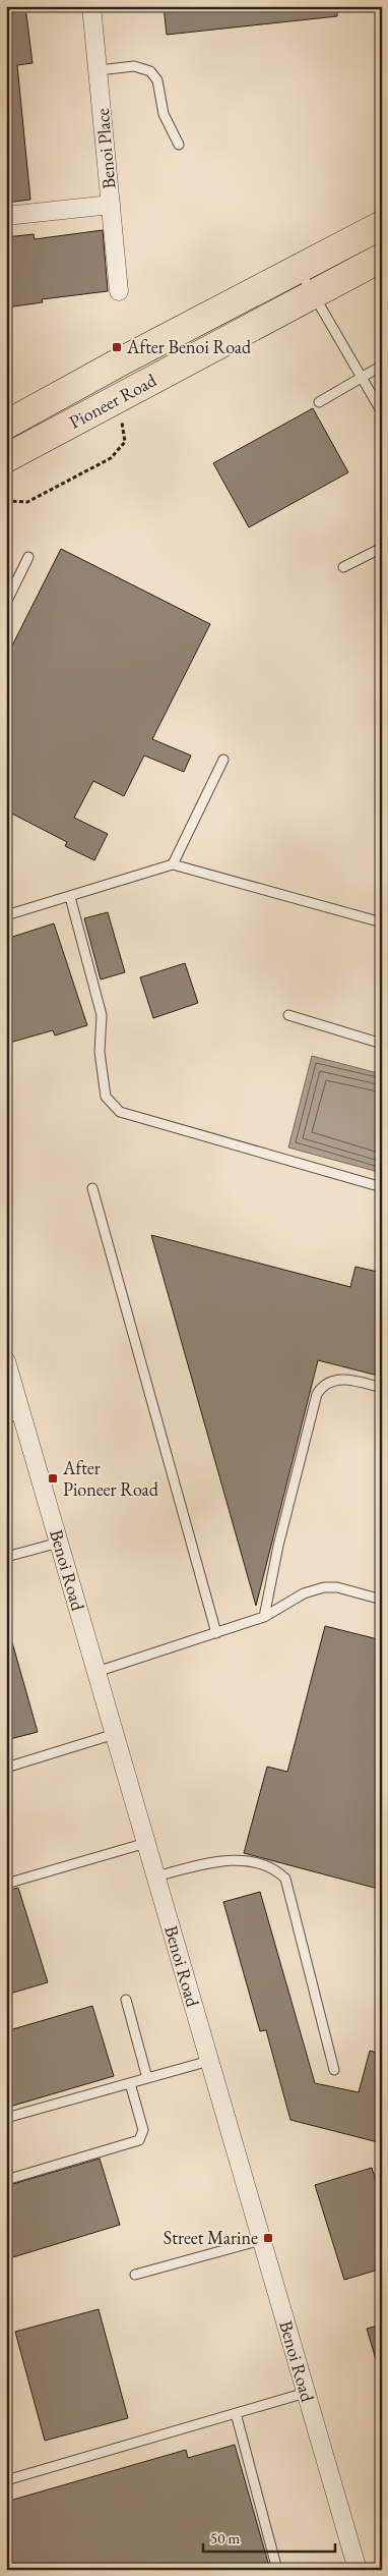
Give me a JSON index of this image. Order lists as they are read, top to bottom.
{
  "streets": {
    "main road": ["Pioneer Road"],
    "street": ["Benoi Place", "Benoi Road"]
  },
  "places": {
    "transit": ["After Benoi Road", "After Pioneer Road", "Street Marine"]
  },
  "scale_bar": "50 m"
}
